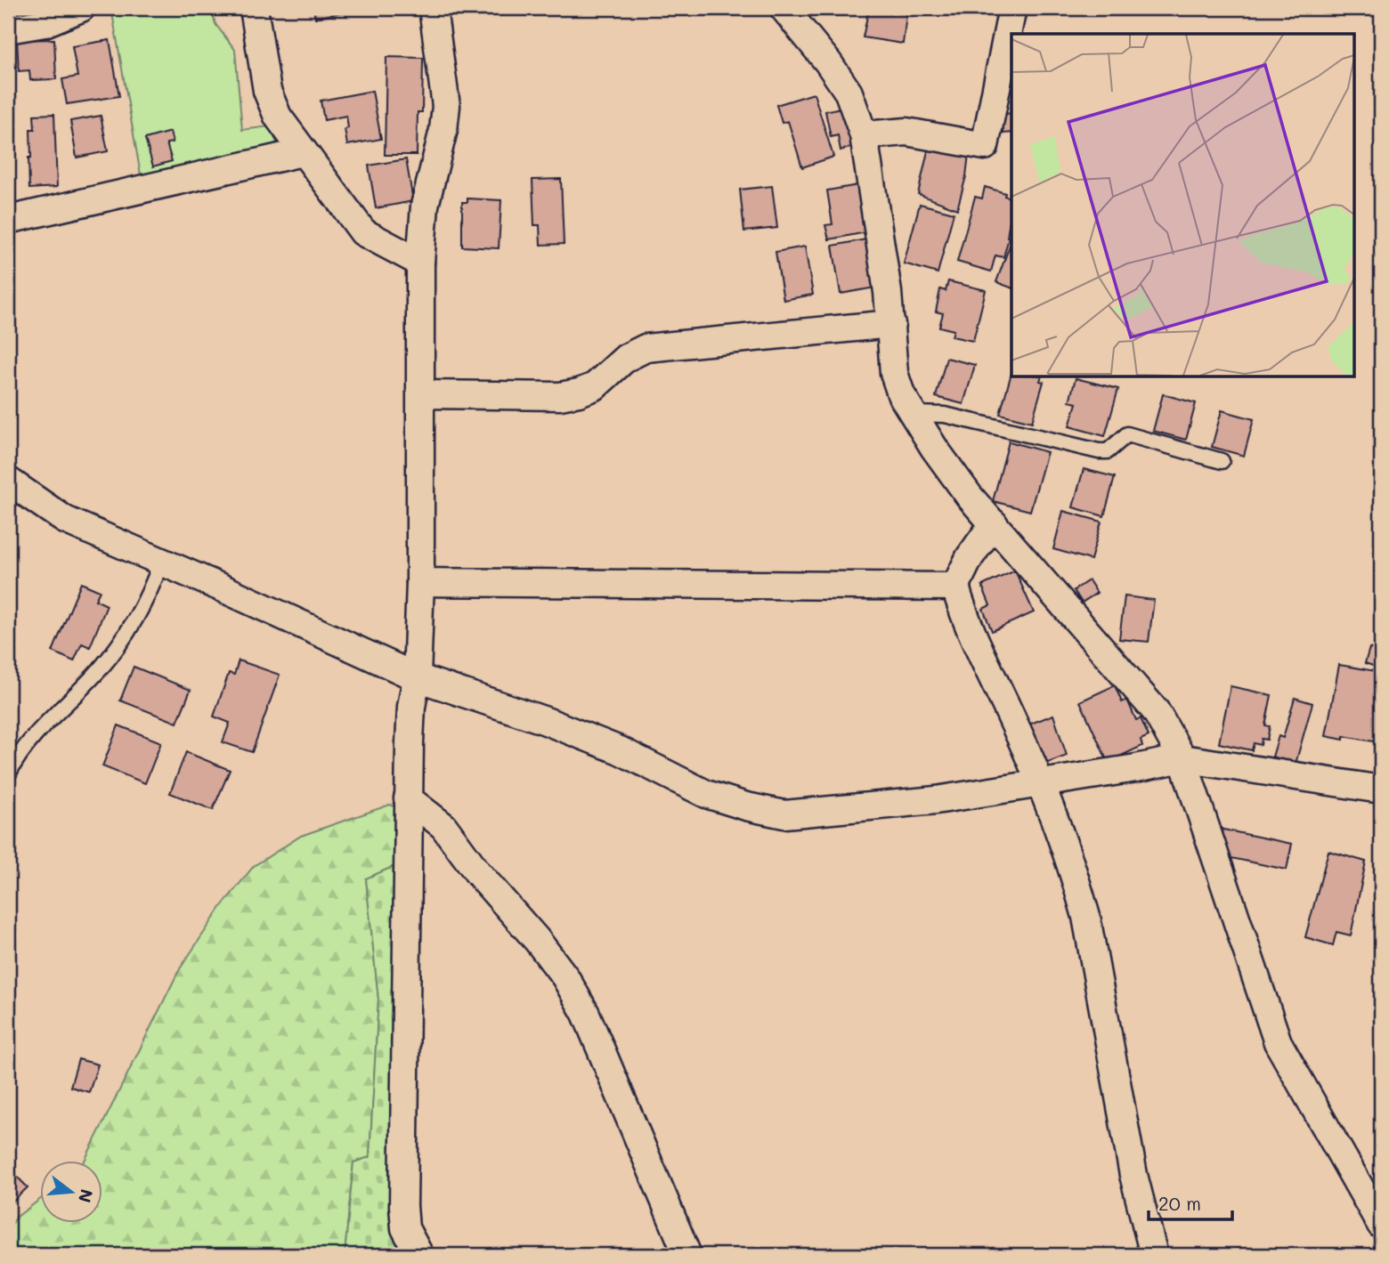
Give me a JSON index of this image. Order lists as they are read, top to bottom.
{
  "scale_bar": "20 m",
  "north": "right"
}
